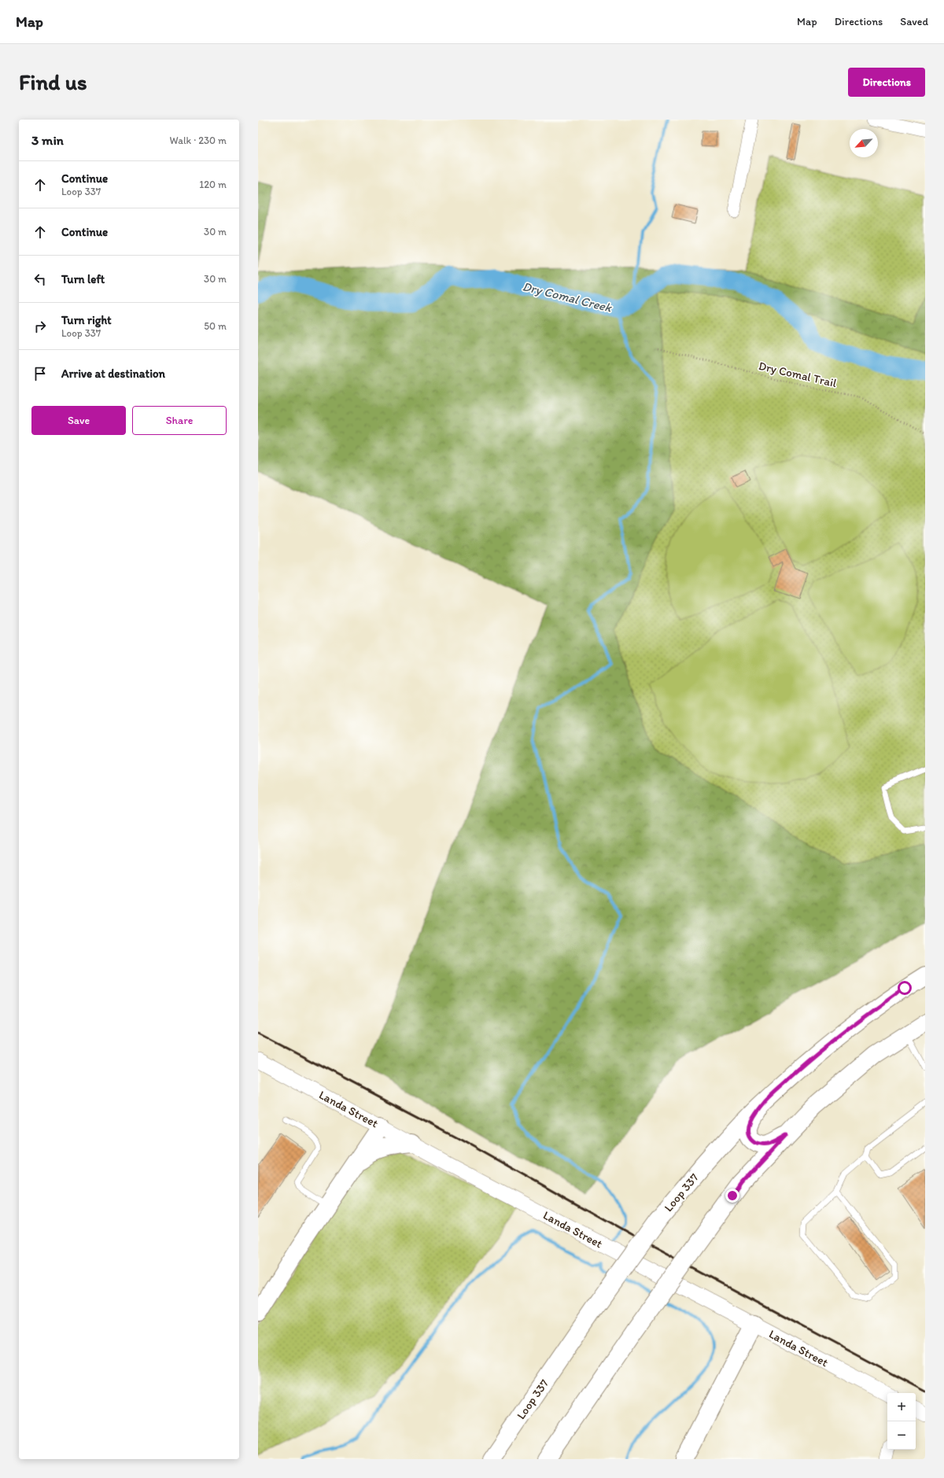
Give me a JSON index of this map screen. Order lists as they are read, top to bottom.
{
  "streets": {
    "main road": ["Loop 337"],
    "street": ["Landa Street"],
    "path": ["Dry Comal Trail"]
  },
  "water": ["Dry Comal Creek"],
  "north": "bottom left",
  "page": {
    "header": "Map",
    "nav": ["Map", "Directions", "Saved"],
    "buttons": [
      "Directions",
      ["Save", "Share"]
    ],
    "title": "Find us",
    "heading": ["3 min", "Walk · 230 m"],
    "list": [
      ["Continue", "Loop 337", "120 m"],
      ["Continue", "30 m"],
      ["Turn left", "30 m"],
      ["Turn right", "Loop 337", "50 m"],
      "Arrive at destination"
    ],
    "map_buttons": ["+", "−"]
  }
}
